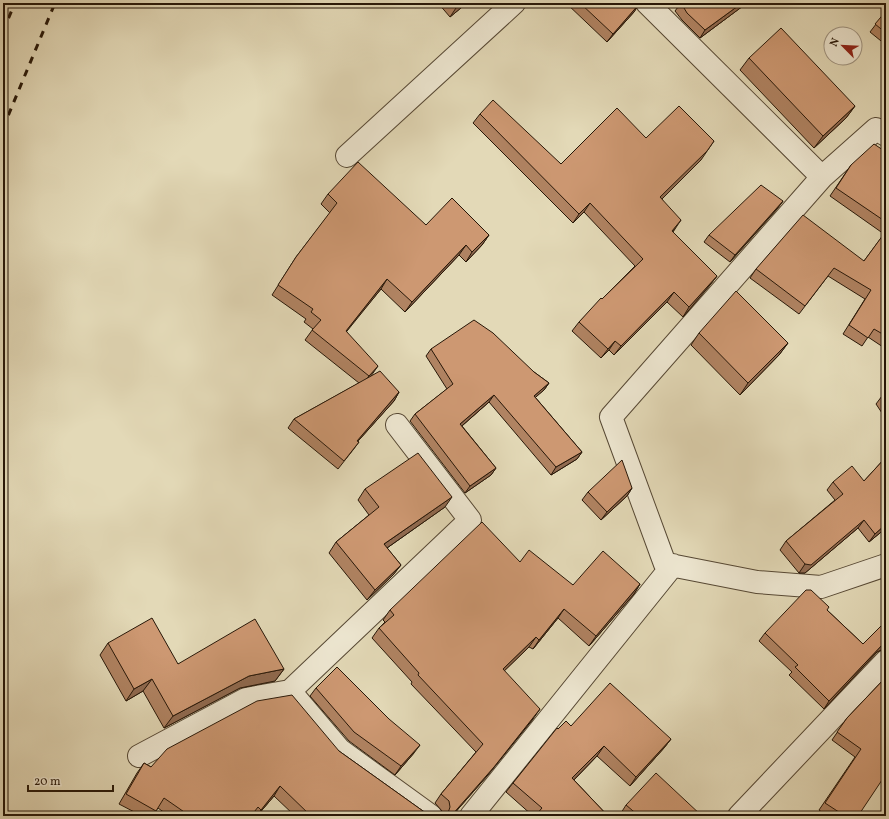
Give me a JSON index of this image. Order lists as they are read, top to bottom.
{
  "scale_bar": "20 m",
  "north": "top left"
}
